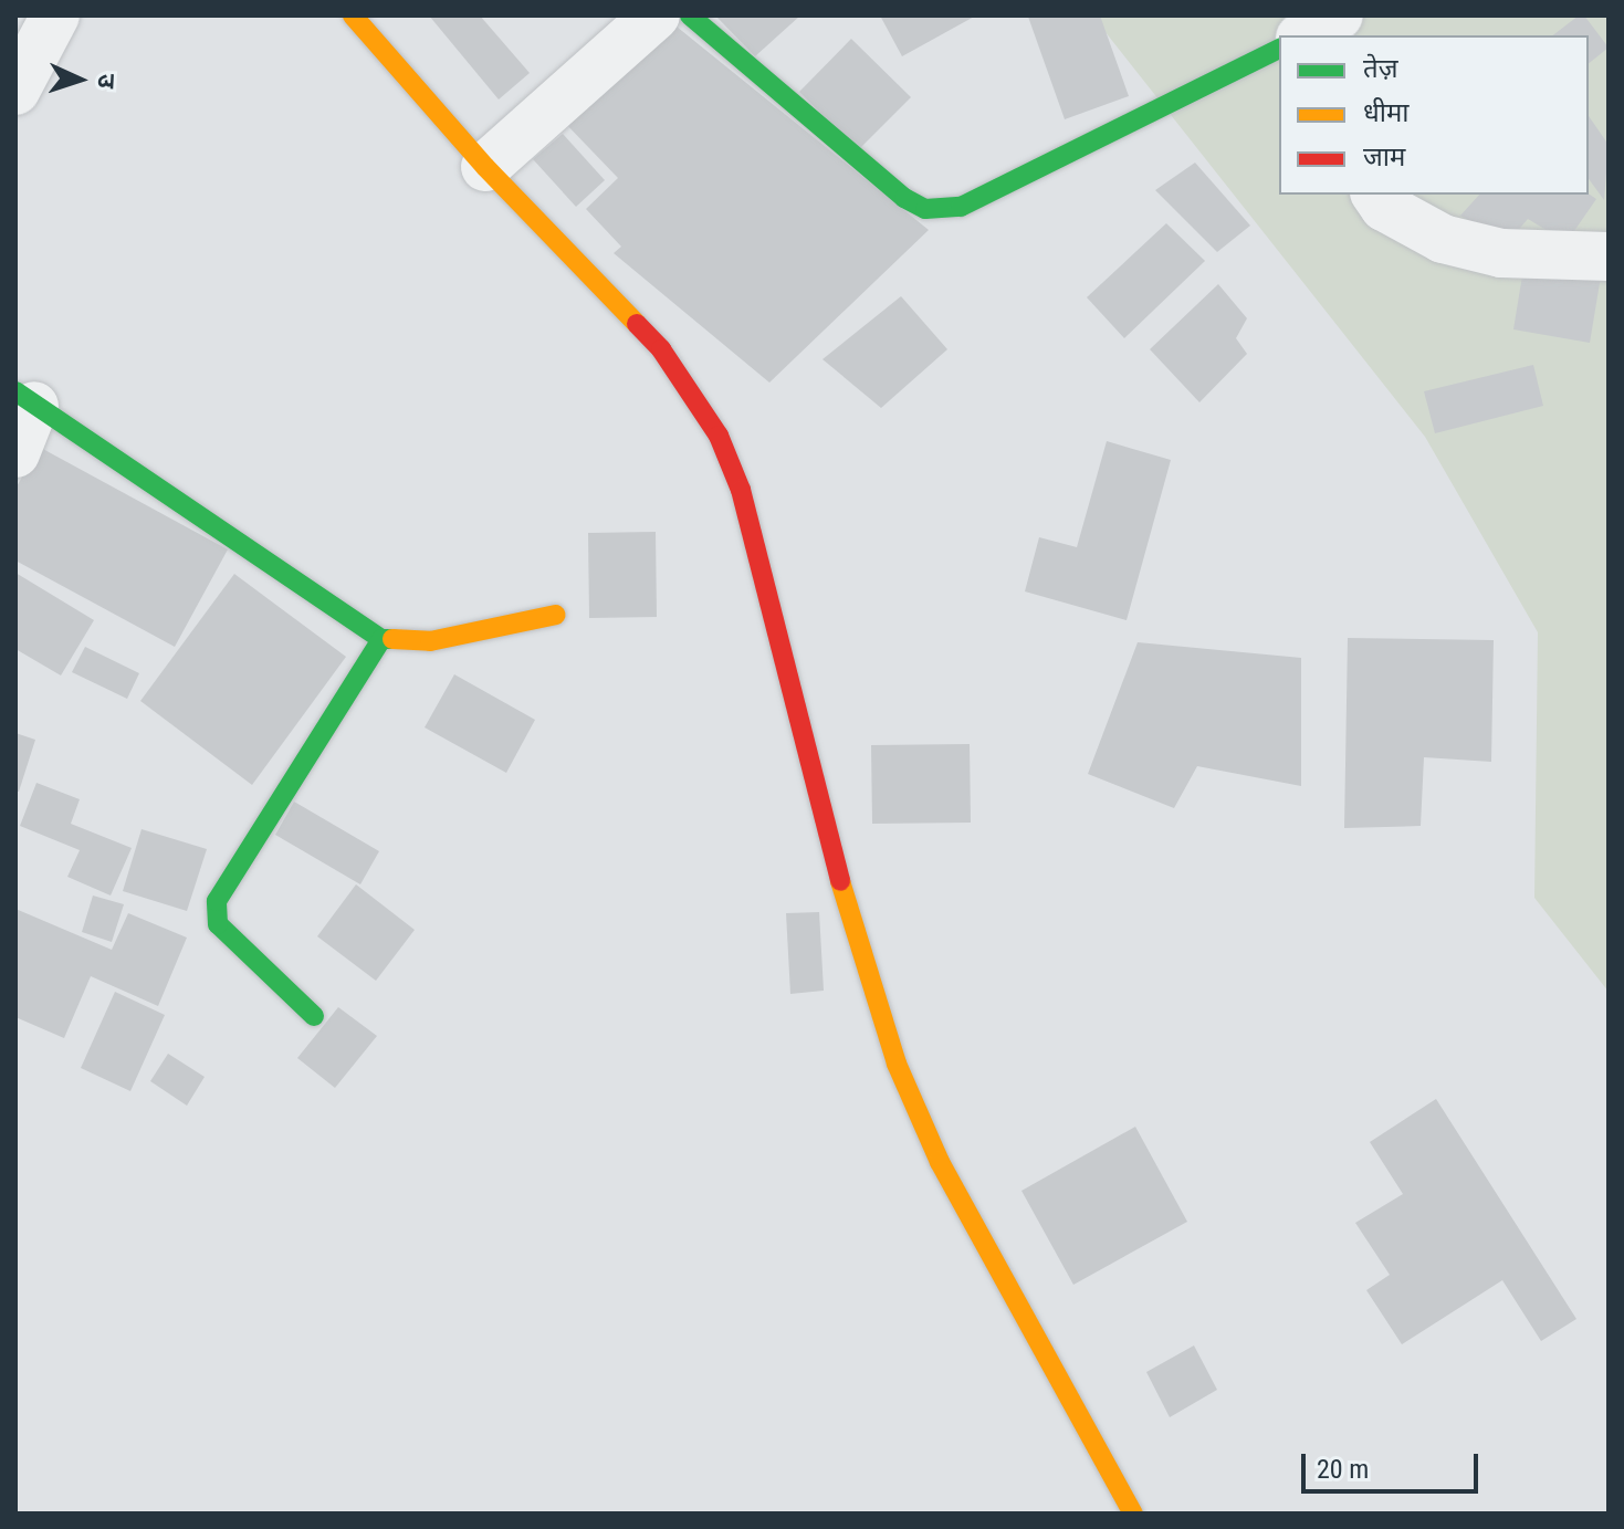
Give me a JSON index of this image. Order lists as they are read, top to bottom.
{
  "legend": ["तेज़", "धीमा", "जाम"],
  "scale_bar": "20 m",
  "north": "right"
}
